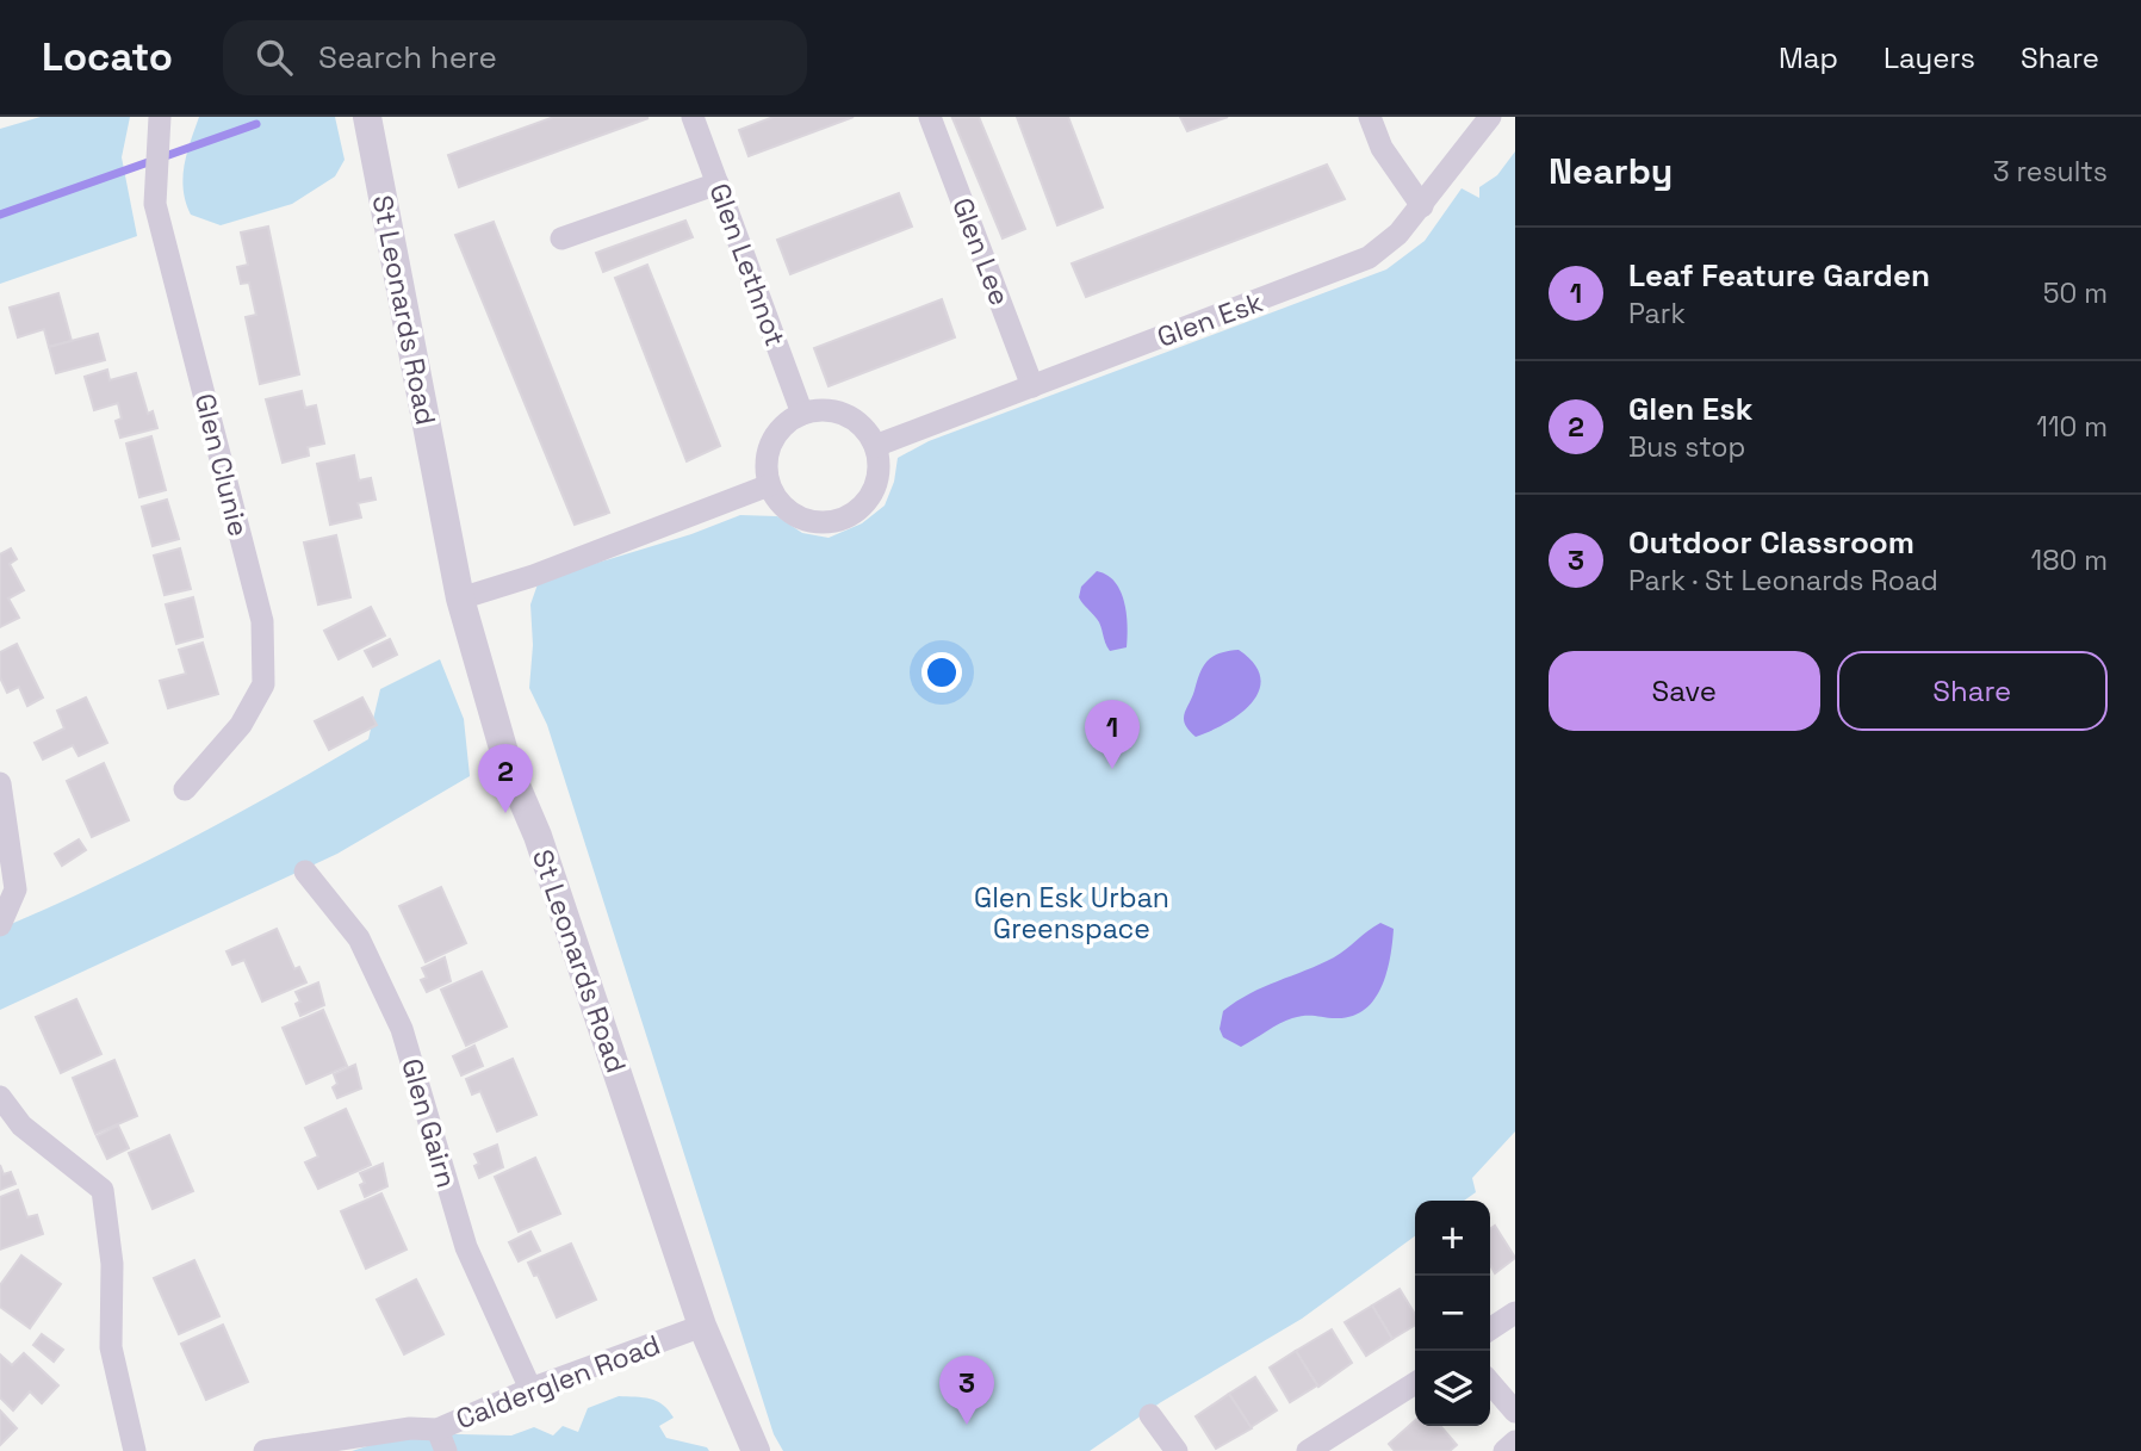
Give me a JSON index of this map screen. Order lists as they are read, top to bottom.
{
  "streets": {
    "street": [
      "Glen Lee",
      "Glen Lethnot",
      "St Leonards Road",
      "Glen Esk",
      "Glen Clunie",
      "Glen Gairn",
      "Calderglen Road"
    ]
  },
  "crossings": [
    ["Glen Lee", "Glen Esk"],
    ["Glen Lethnot", "Glen Esk"],
    ["St Leonards Road", "Calderglen Road"],
    ["Glen Gairn", "Calderglen Road"]
  ],
  "parks": ["Glen Esk Urban Greenspace"],
  "page": {
    "header": "Locato",
    "search": "Search here",
    "nav": ["Map", "Layers", "Share"],
    "heading": ["Nearby", "3 results"],
    "list": [
      {
        "mark": "1",
        "name": "Leaf Feature Garden",
        "note": "Park",
        "value": "50 m"
      },
      {
        "mark": "2",
        "name": "Glen Esk",
        "note": "Bus stop",
        "value": "110 m"
      },
      {
        "mark": "3",
        "name": "Outdoor Classroom",
        "note": "Park · St Leonards Road",
        "value": "180 m"
      }
    ],
    "buttons": ["Save", "Share"],
    "pins": ["1", "2", "3"],
    "map_buttons": ["+", "−"]
  }
}
